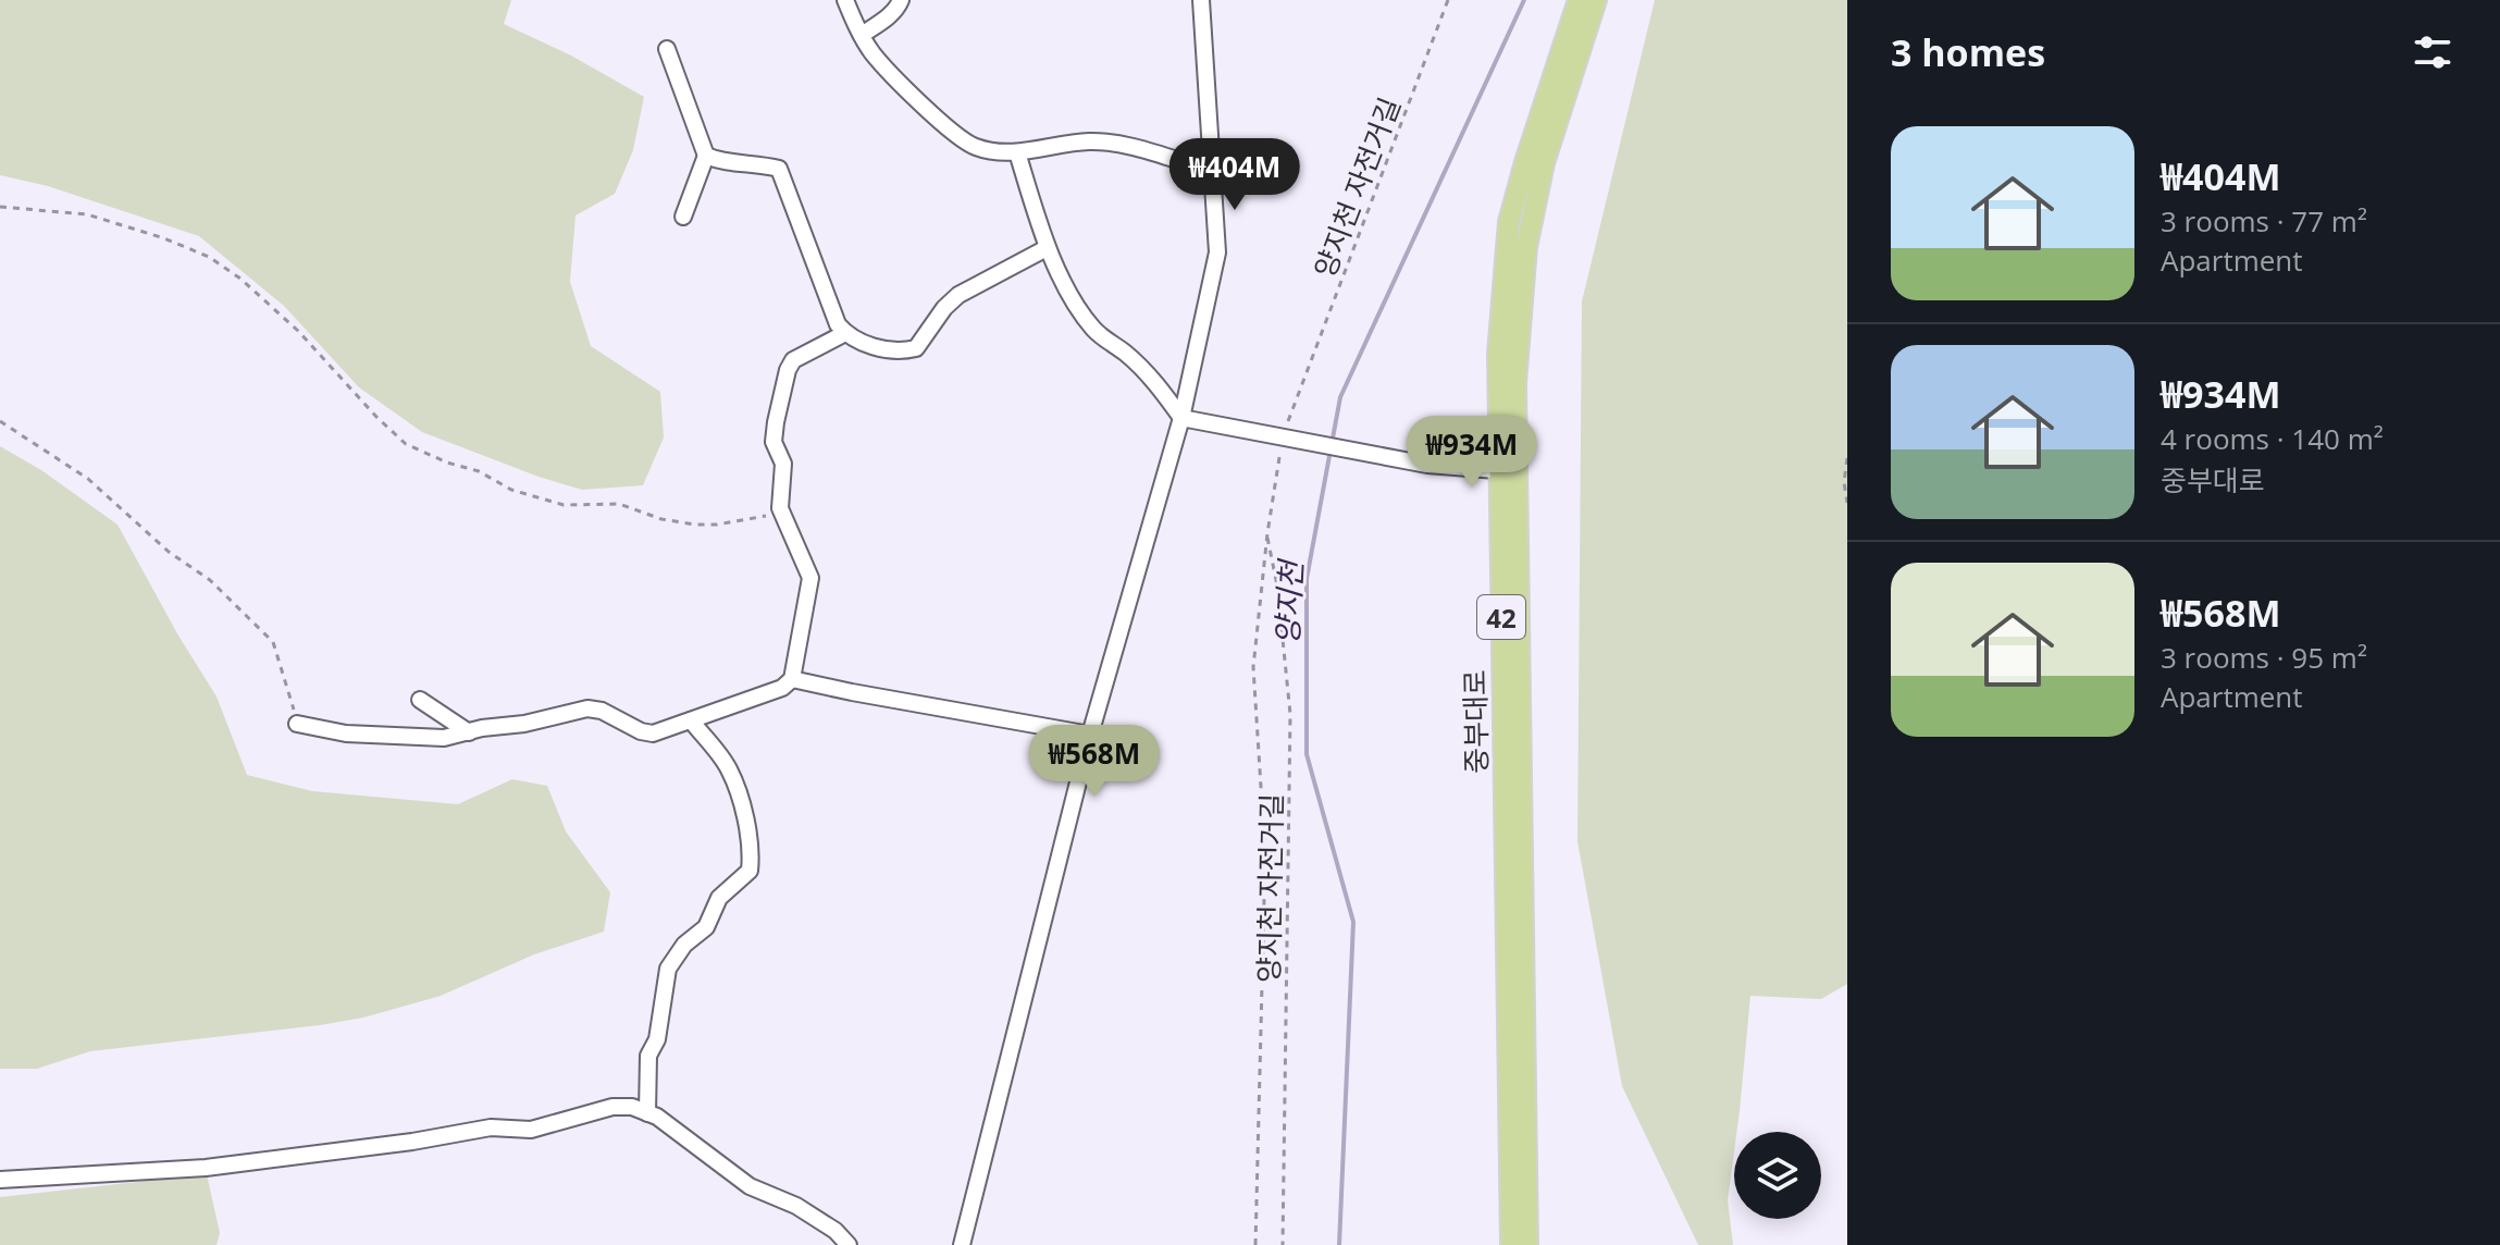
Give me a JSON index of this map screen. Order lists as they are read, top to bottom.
{
  "streets": {
    "main road": ["42", "중부대로"],
    "path": ["양지천 자전거길"]
  },
  "water": ["양지천"],
  "page": {
    "heading": "3 homes",
    "list": [
      {
        "name": "₩404M",
        "note": "3 rooms · 77 m² · Apartment"
      },
      {
        "name": "₩934M",
        "note": "4 rooms · 140 m² · 중부대로"
      },
      {
        "name": "₩568M",
        "note": "3 rooms · 95 m² · Apartment"
      }
    ],
    "price": ["₩404M", "₩934M", "₩568M"]
  }
}
